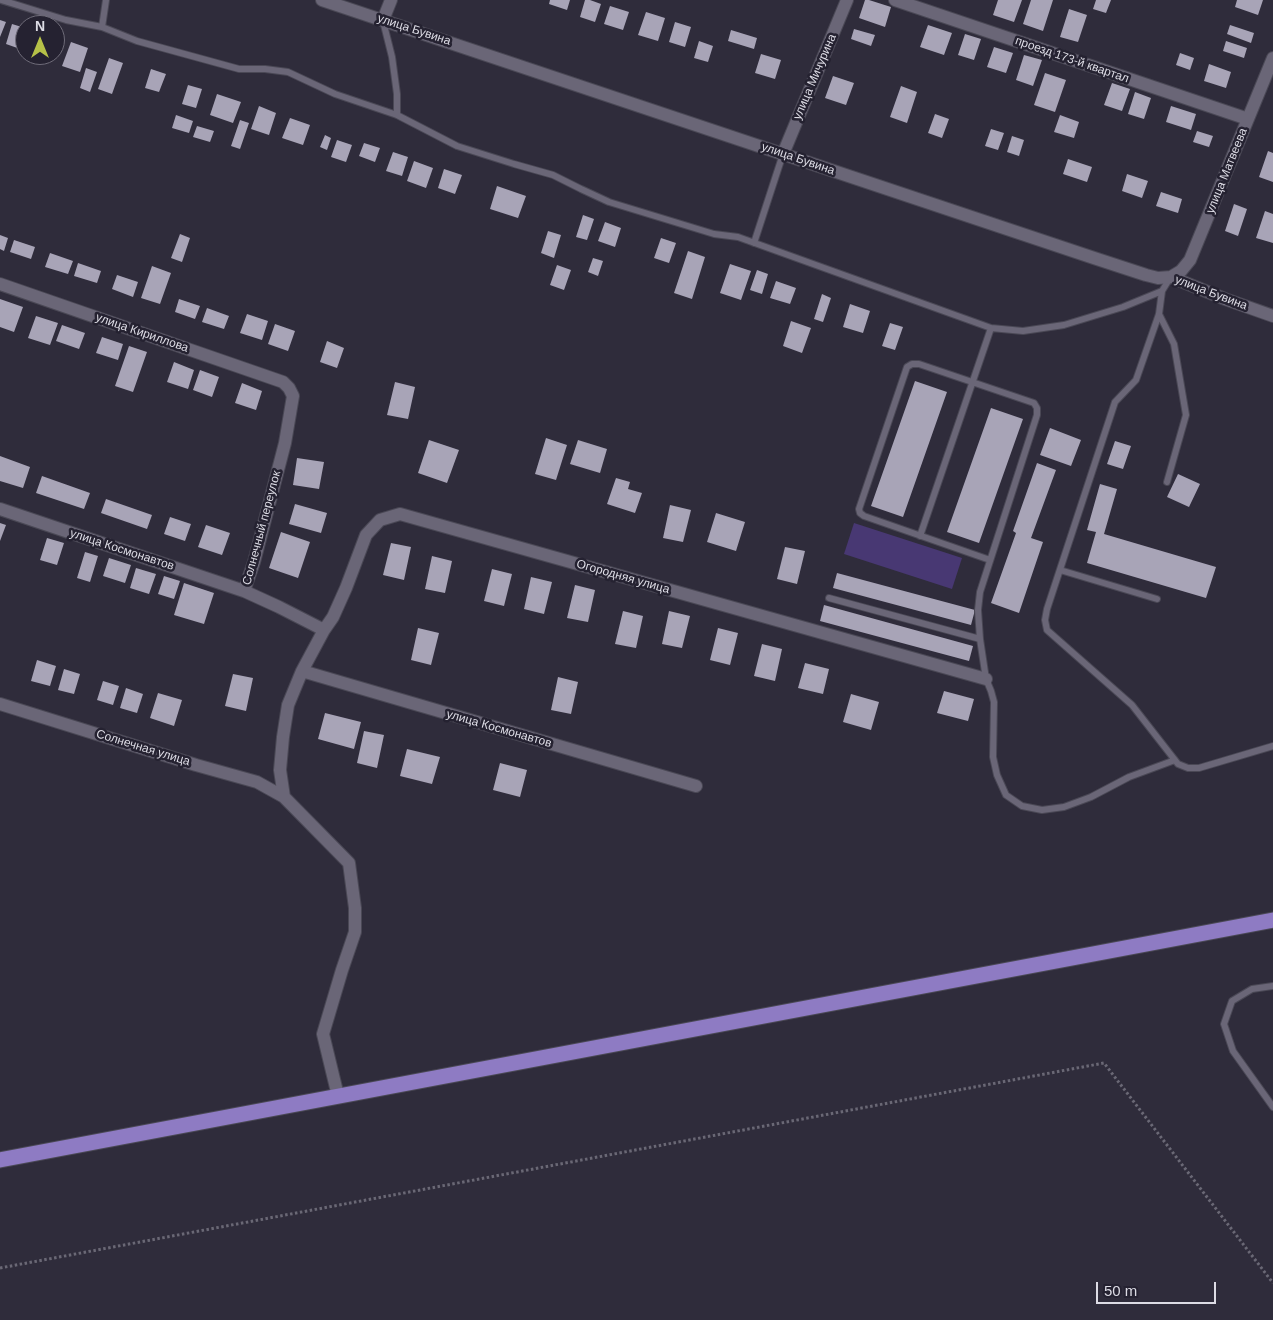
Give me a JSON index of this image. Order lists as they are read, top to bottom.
{
  "streets": {
    "street": [
      "улица Бувина",
      "проезд 173-й квартал",
      "улица Мичурина",
      "улица Матвеева",
      "улица Кириллова",
      "Солнечный переулок",
      "улица Космонавтов",
      "Огородняя улица",
      "Солнечная улица"
    ]
  },
  "crossings": [
    ["улица Бувина", "улица Мичурина"],
    ["улица Бувина", "улица Матвеева"],
    ["проезд 173-й квартал", "улица Матвеева"],
    ["улица Кириллова", "Солнечный переулок"],
    ["Солнечный переулок", "улица Космонавтов"],
    ["Солнечный переулок", "Огородняя улица"]
  ],
  "scale_bar": "50 m",
  "north": "top"
}
